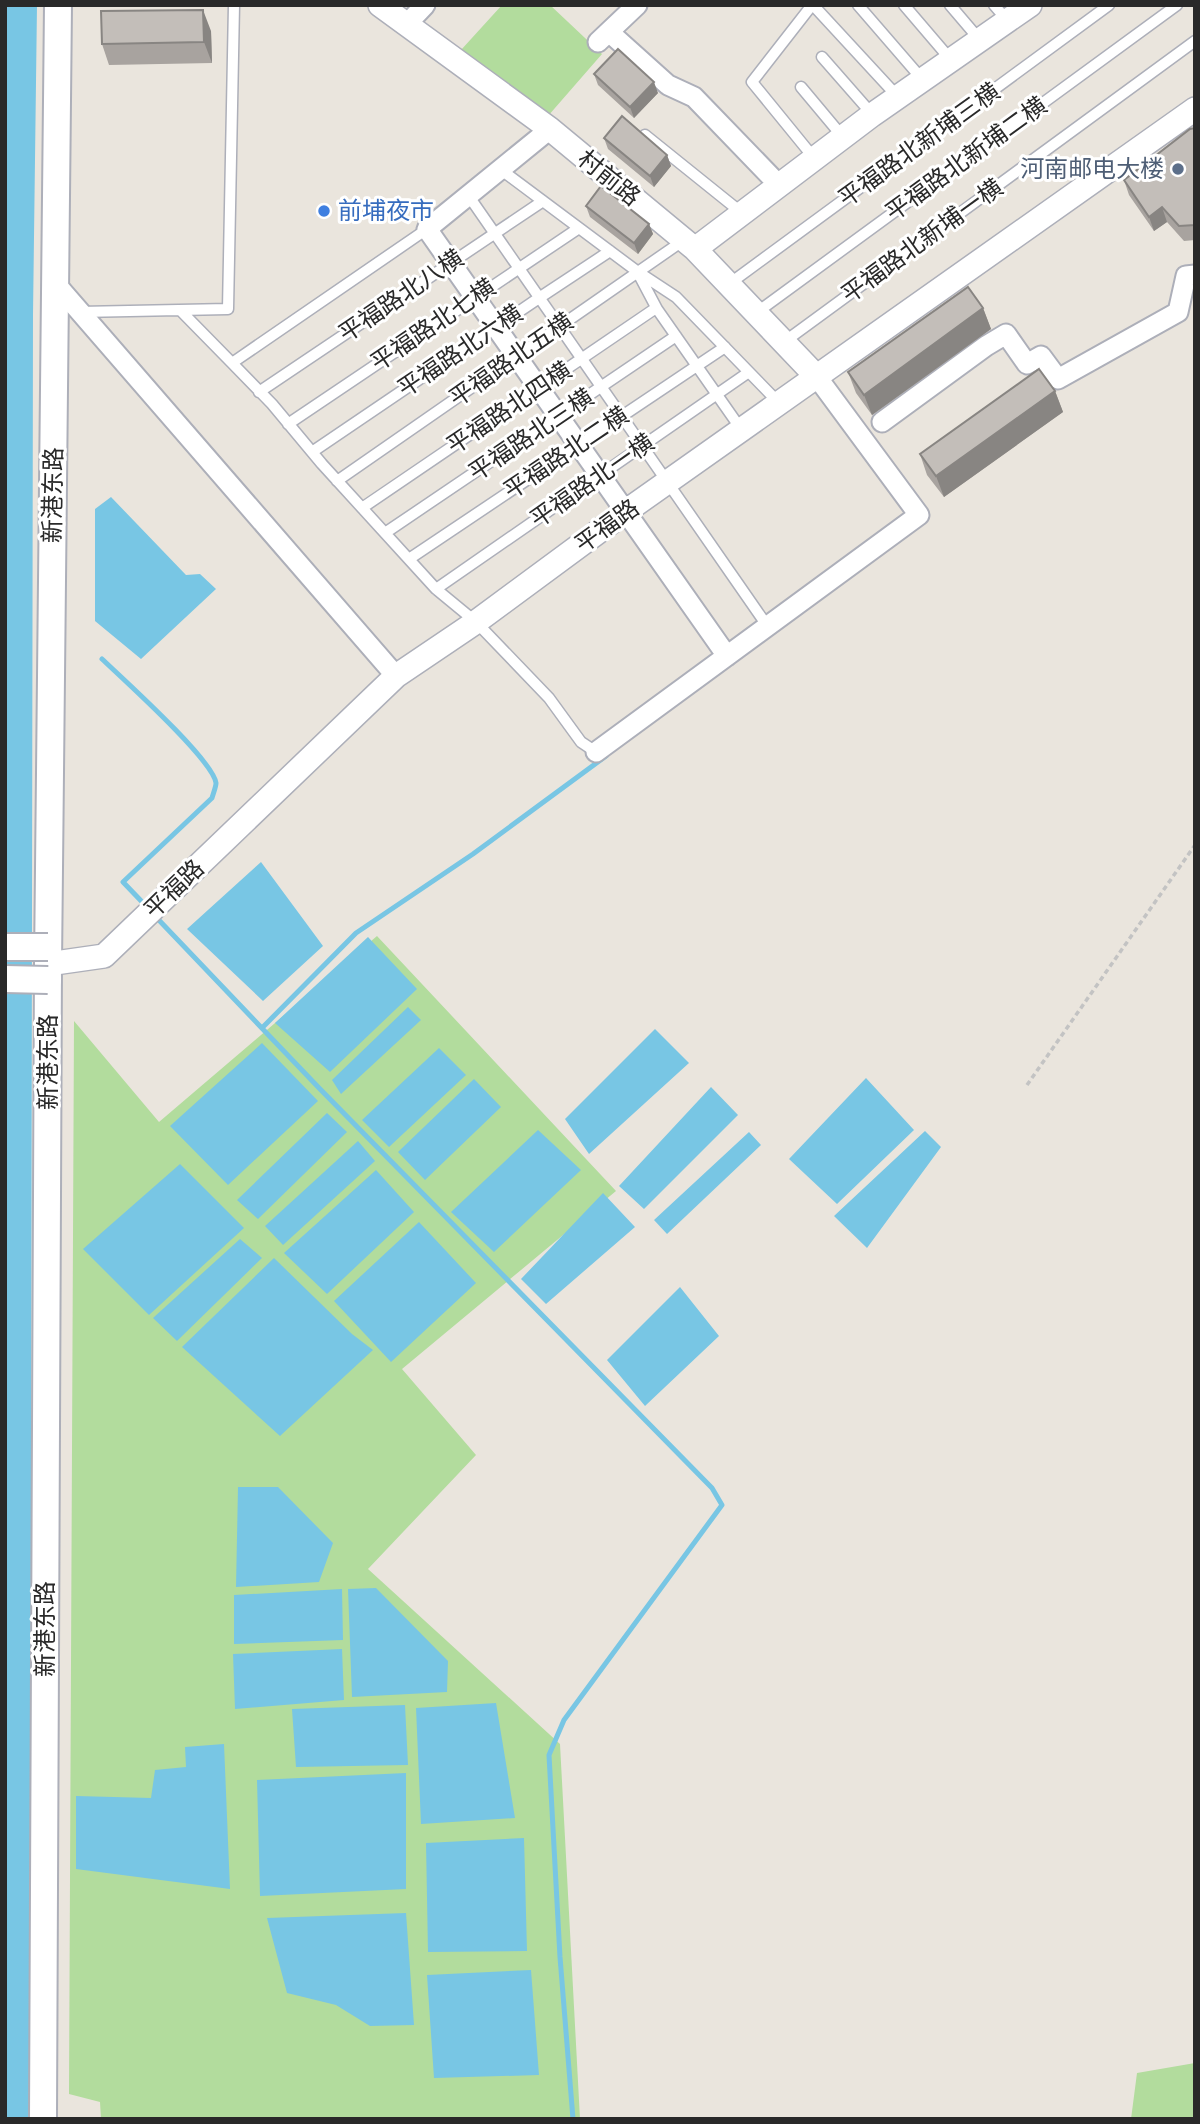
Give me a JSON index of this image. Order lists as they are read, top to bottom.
{
  "streets": {
    "main road": ["新港东路"],
    "street": ["村前路", "平福路"],
    "lane": [
      "平福路北新埔三横",
      "平福路北新埔二横",
      "平福路北新埔一横",
      "平福路北八横",
      "平福路北七横",
      "平福路北六横",
      "平福路北五横",
      "平福路北四横",
      "平福路北三横",
      "平福路北二横",
      "平福路北一横"
    ]
  },
  "crossings": [
    ["平福路北新埔三横", "村前路"],
    ["平福路北新埔二横", "村前路"],
    ["村前路", "平福路北新埔一横"],
    ["村前路", "平福路北五横"],
    ["村前路", "平福路"],
    ["新港东路", "平福路"]
  ],
  "places": ["河南邮电大楼", "前埔夜市"]
}
